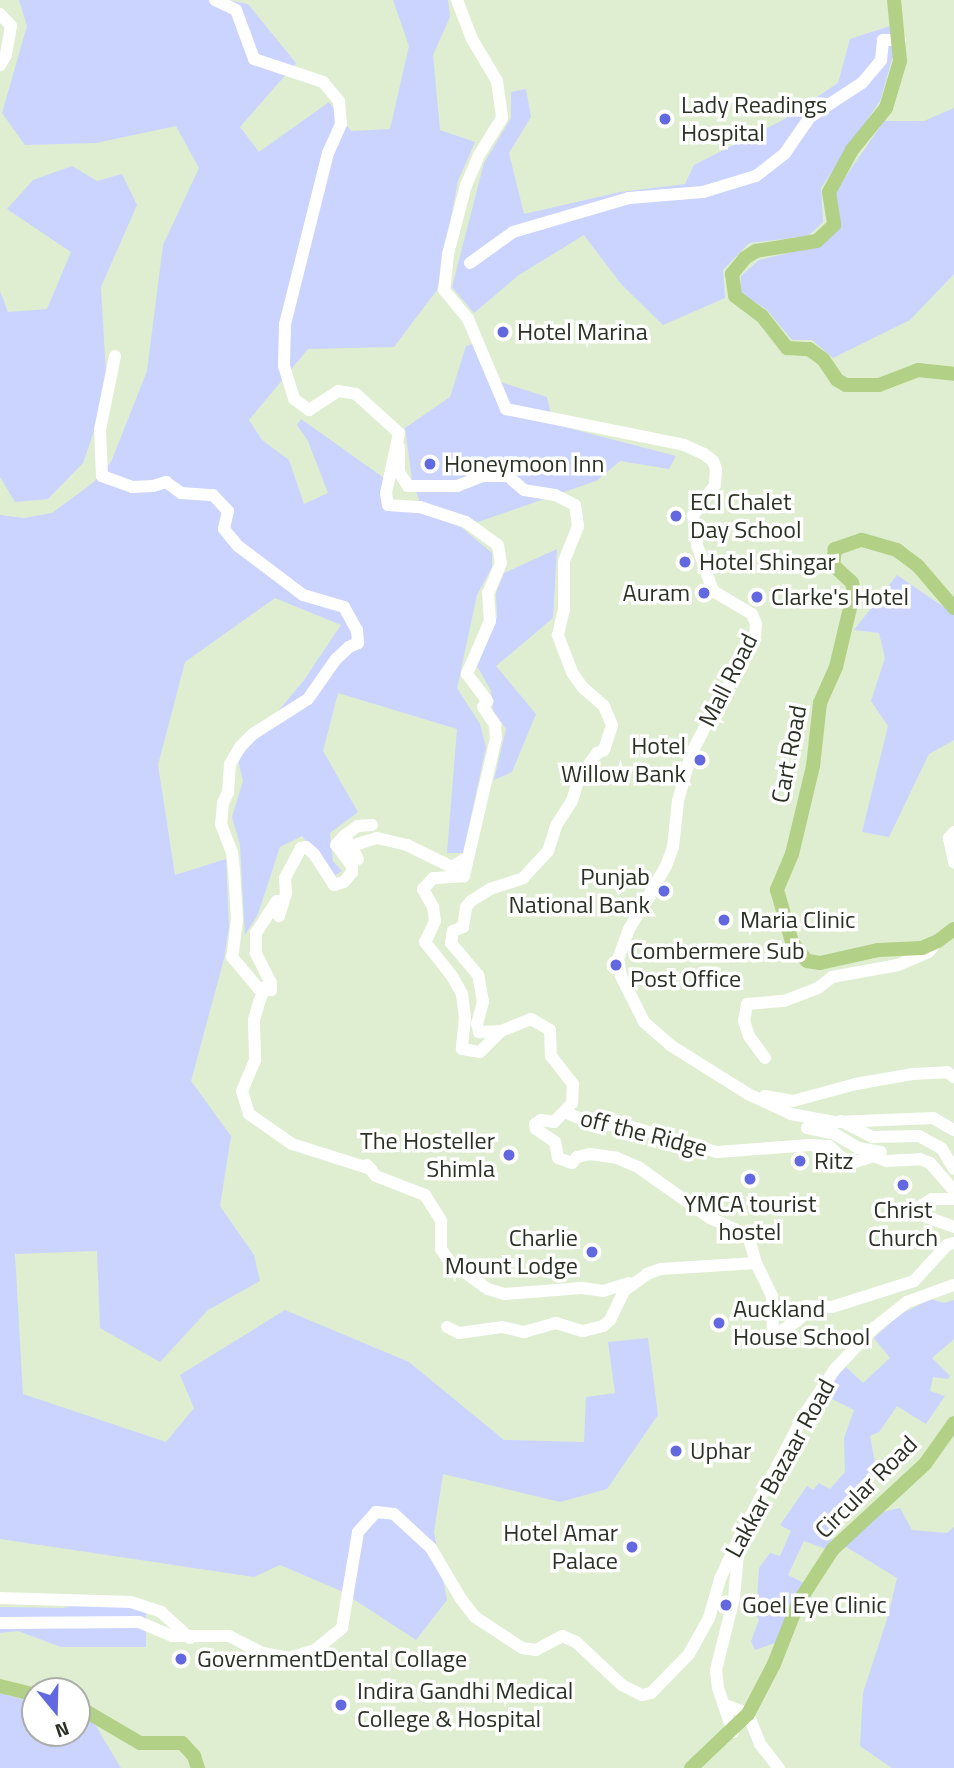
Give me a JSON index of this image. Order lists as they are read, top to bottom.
{
  "streets": {
    "main road": ["Cart Road", "Circular Road"],
    "street": ["Mall Road", "off the Ridge", "Lakkar Bazaar Road"]
  },
  "places": [
    "Lady Readings Hospital",
    "Hotel Marina",
    "Honeymoon Inn",
    "ECI Chalet Day School",
    "Hotel Shingar",
    "Auram",
    "Clarke's Hotel",
    "Hotel Willow Bank",
    "Punjab National Bank",
    "Maria Clinic",
    "Combermere Sub Post Office",
    "The Hosteller Shimla",
    "Ritz",
    "YMCA tourist hostel",
    "Christ Church",
    "Charlie Mount Lodge",
    "Auckland House School",
    "Uphar",
    "Hotel Amar Palace",
    "Goel Eye Clinic",
    "GovernmentDental Collage",
    "Indira Gandhi Medical College & Hospital"
  ],
  "north": "bottom"
}
